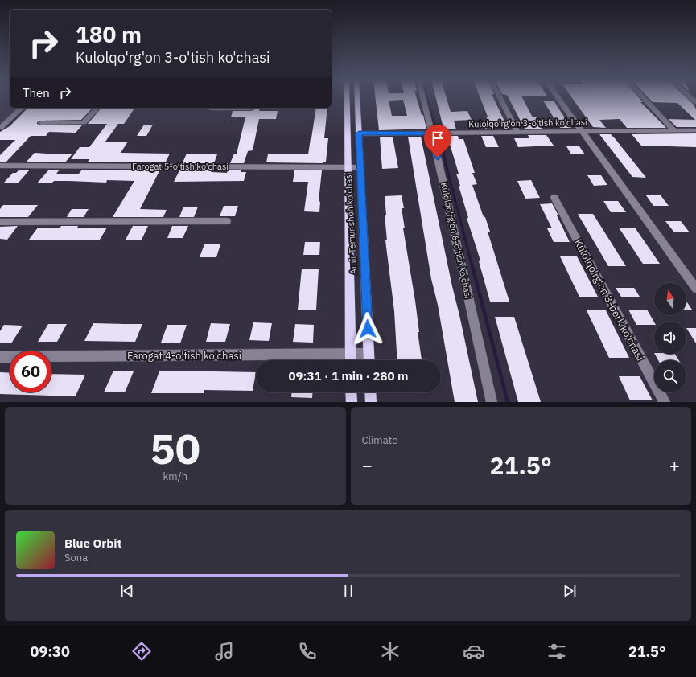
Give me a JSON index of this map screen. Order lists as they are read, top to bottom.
{
  "streets": {
    "main road": ["Amir Temur shoh ko'chasi"],
    "street": [
      "Kulolqo'rg'on 3-o'tish ko'chasi",
      "Farogat 5-o'tish ko'chasi",
      "Kulolqo'rg'on 6-o'tish ko'chasi",
      "Kulolqo'rg'on 3-berk ko'chasi",
      "Farogat 4-o'tish ko'chasi"
    ]
  },
  "crossings": [
    ["Kulolqo'rg'on 3-o'tish ko'chasi", "Amir Temur shoh ko'chasi"],
    ["Kulolqo'rg'on 3-o'tish ko'chasi", "Kulolqo'rg'on 6-o'tish ko'chasi"],
    ["Farogat 5-o'tish ko'chasi", "Amir Temur shoh ko'chasi"],
    ["Amir Temur shoh ko'chasi", "Farogat 4-o'tish ko'chasi"]
  ],
  "north": "top",
  "page": {
    "turn": ["180 m", "Kulolqo'rg'on 3-o'tish ko'chasi"],
    "then": "Then",
    "limit": "60",
    "trip": "09:31 · 1 min · 280 m",
    "tile": [
      ["50", "km/h"],
      "Climate"
    ],
    "heat": ["−", "21.5°", "+"],
    "song": ["Blue Orbit", "Sona"],
    "tabs": ["09:30", "21.5°"]
  }
}
